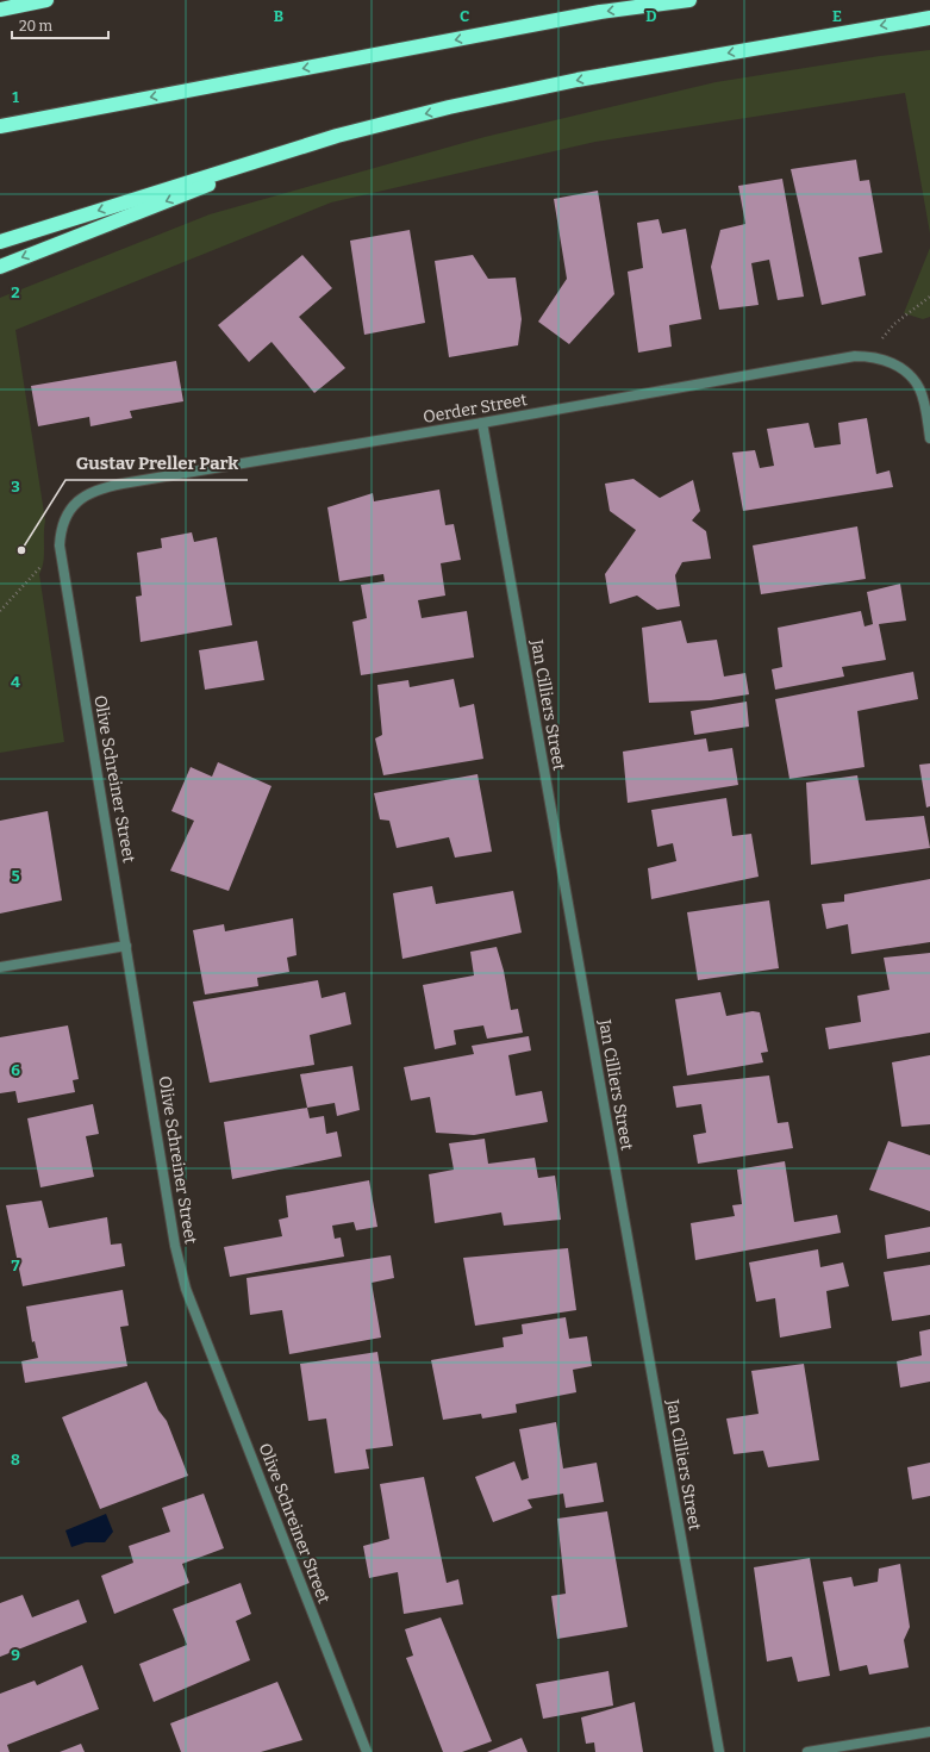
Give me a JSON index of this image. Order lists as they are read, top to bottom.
{
  "streets": {
    "street": ["Oerder Street", "Jan Cilliers Street", "Olive Schreiner Street"]
  },
  "crossings": [
    ["Oerder Street", "Jan Cilliers Street"],
    ["Oerder Street", "Olive Schreiner Street"]
  ],
  "places": ["Gustav Preller Park"],
  "scale_bar": "20 m",
  "grid": {
    "columns": [
      "B",
      "C",
      "D",
      "E"
    ],
    "rows": [
      "1",
      "2",
      "3",
      "4",
      "5",
      "6",
      "7",
      "8",
      "9"
    ]
  }
}
